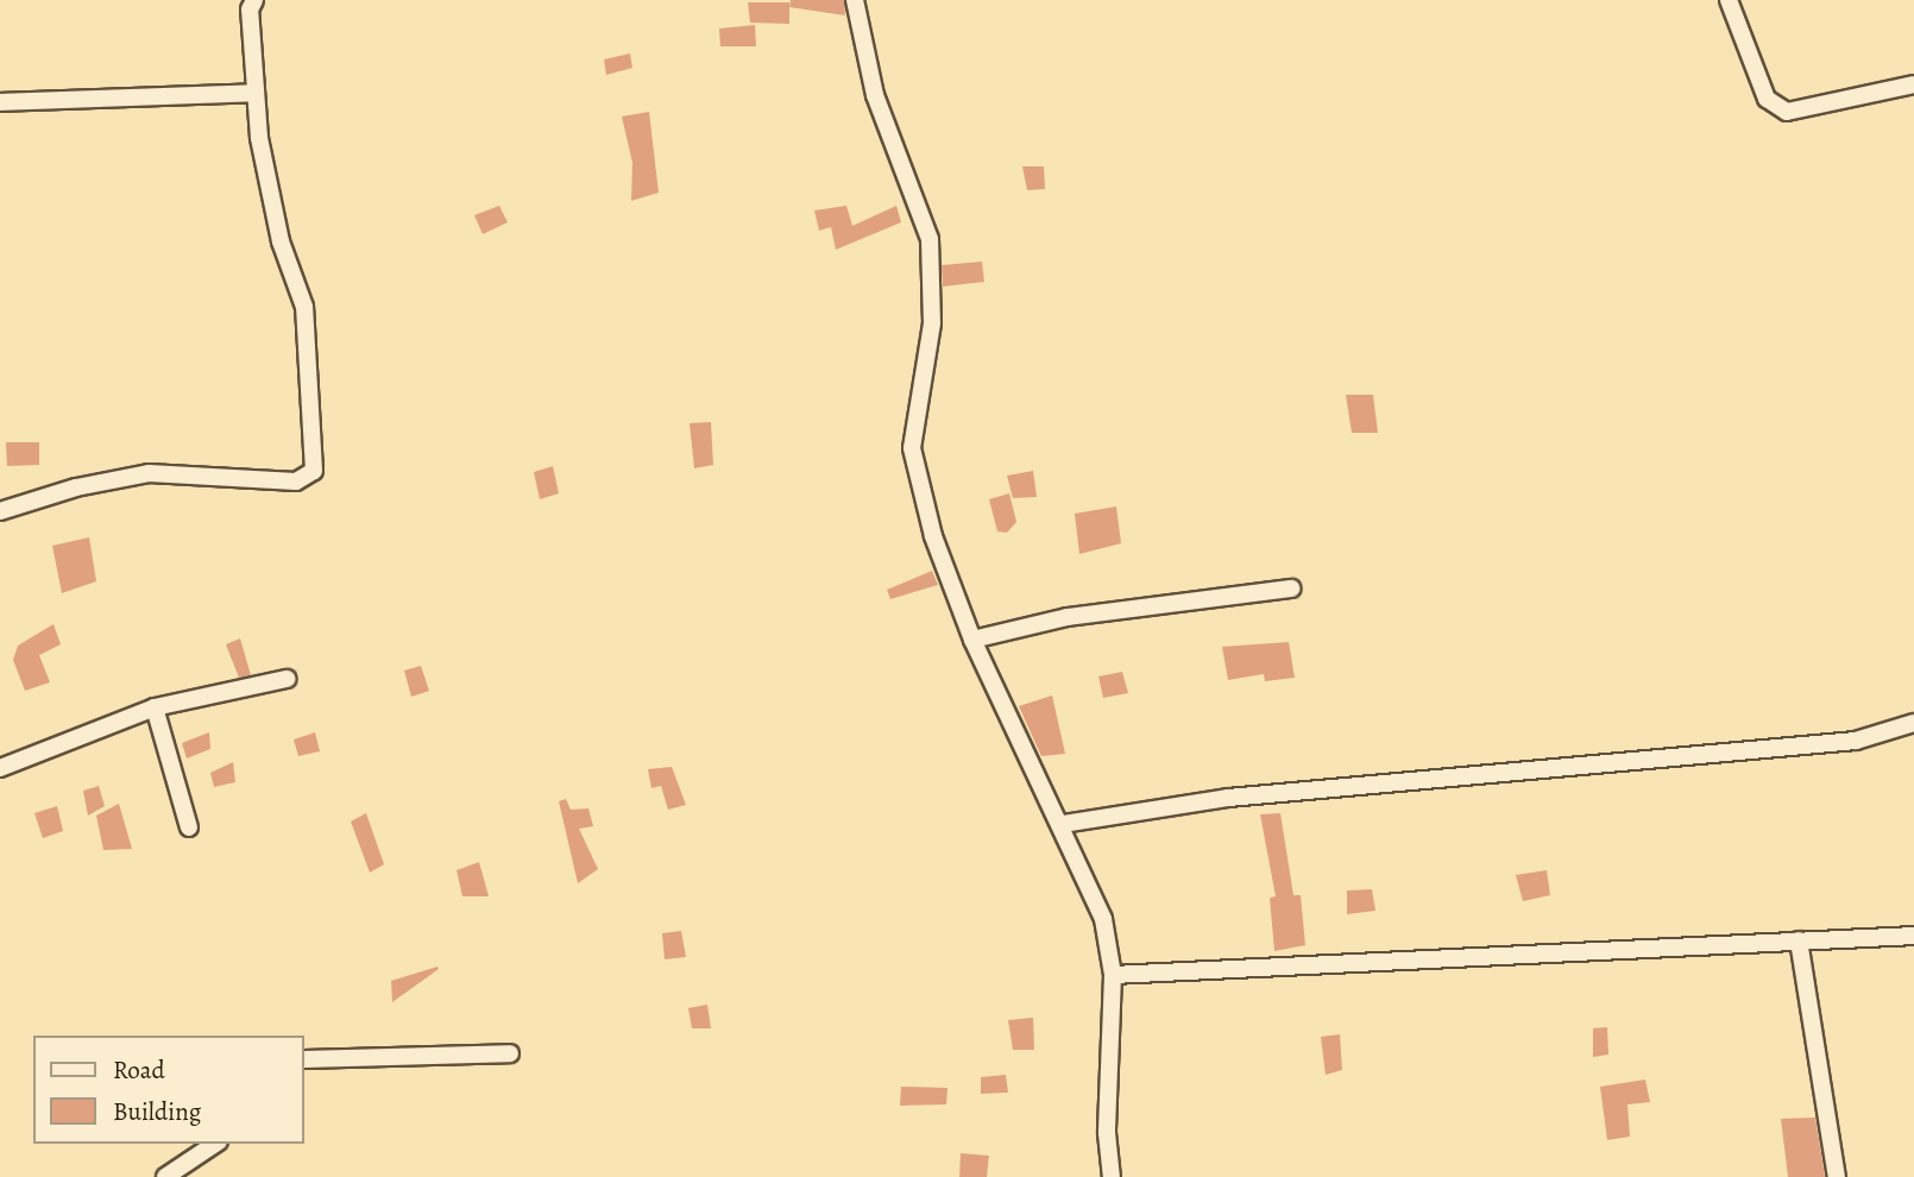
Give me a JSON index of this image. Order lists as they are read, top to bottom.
{
  "legend": ["Road", "Building"]
}
